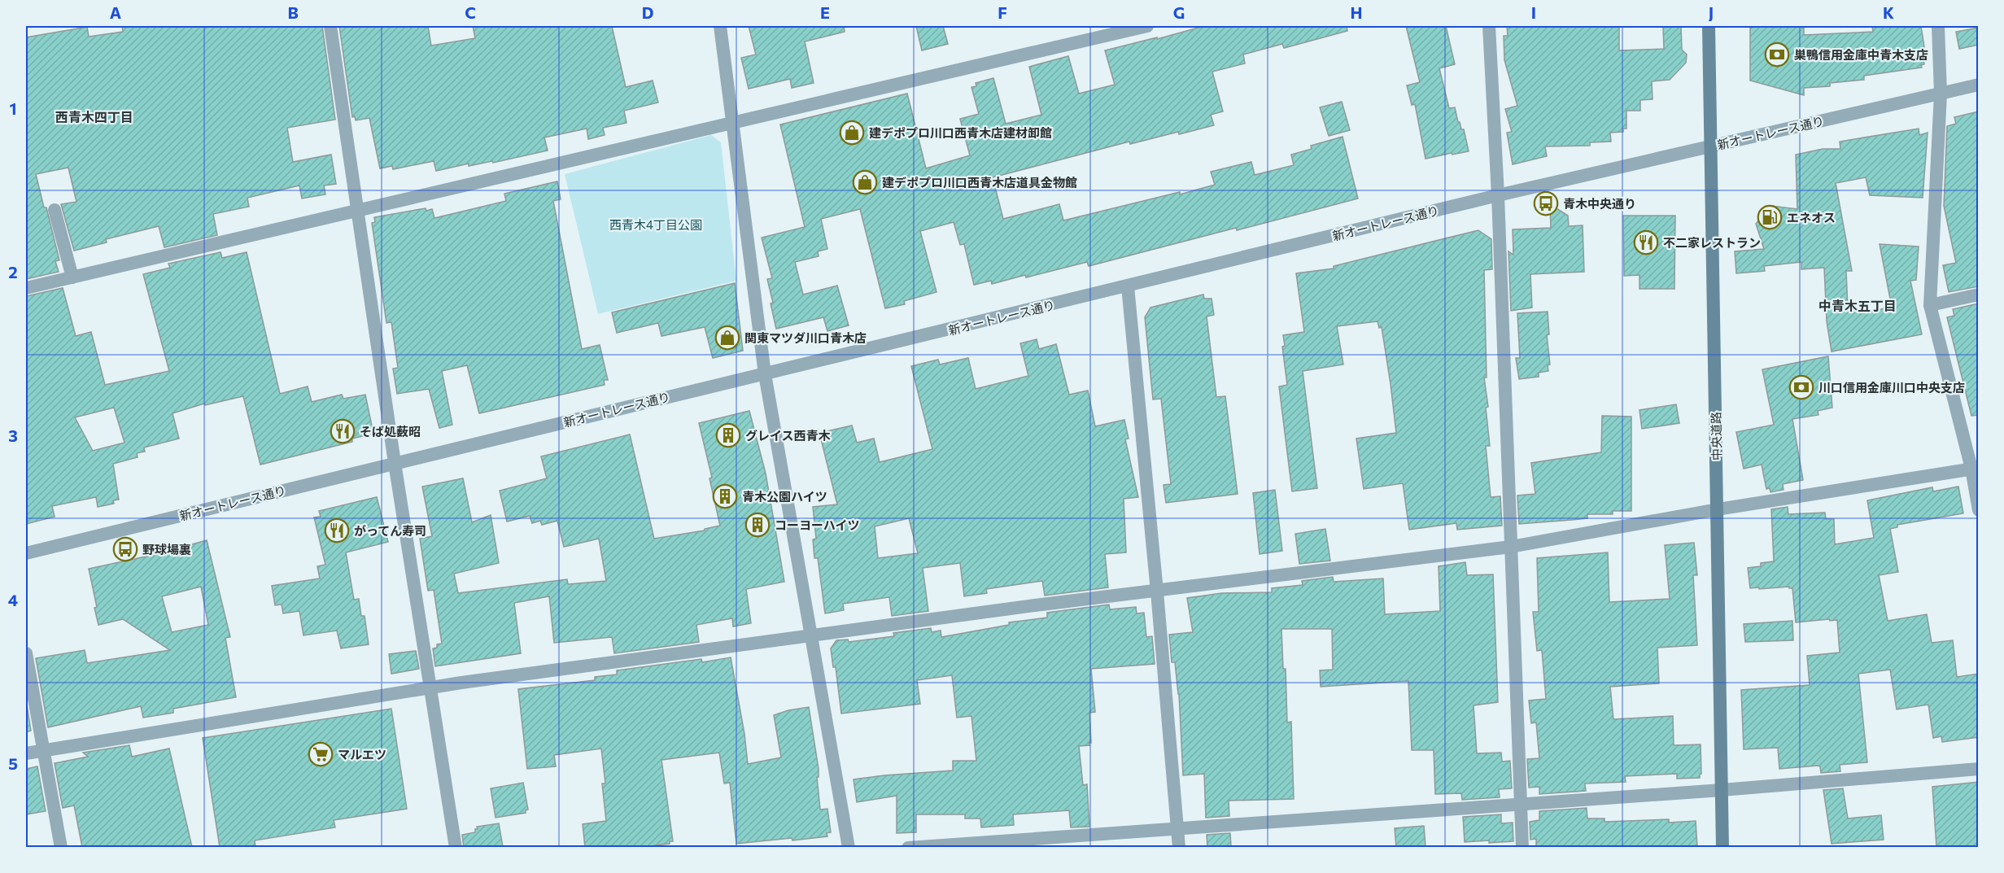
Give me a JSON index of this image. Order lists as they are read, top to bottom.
{
  "streets": {
    "main road": ["中央道路"],
    "street": ["新オートレース通り"]
  },
  "crossings": [
    ["新オートレース通り", "中央道路"]
  ],
  "districts": ["西青木四丁目", "中青木五丁目"],
  "parks": ["西青木4丁目公園"],
  "places": {
    "bank": ["巣鴨信用金庫中青木支店", "川口信用金庫川口中央支店"],
    "shop": ["建デポプロ川口西青木店建材卸館", "建デポプロ川口西青木店道具金物館", "関東マツダ川口青木店"],
    "bus stop": ["青木中央通り", "野球場裏"],
    "fuel station": ["エネオス"],
    "restaurant": ["不二家レストラン", "そば処薮昭", "がってん寿司"],
    "building": ["グレイス西青木", "青木公園ハイツ", "コーヨーハイツ"],
    "supermarket": ["マルエツ"]
  },
  "grid": {
    "columns": [
      "A",
      "B",
      "C",
      "D",
      "E",
      "F",
      "G",
      "H",
      "I",
      "J",
      "K"
    ],
    "rows": [
      "1",
      "2",
      "3",
      "4",
      "5"
    ]
  }
}
